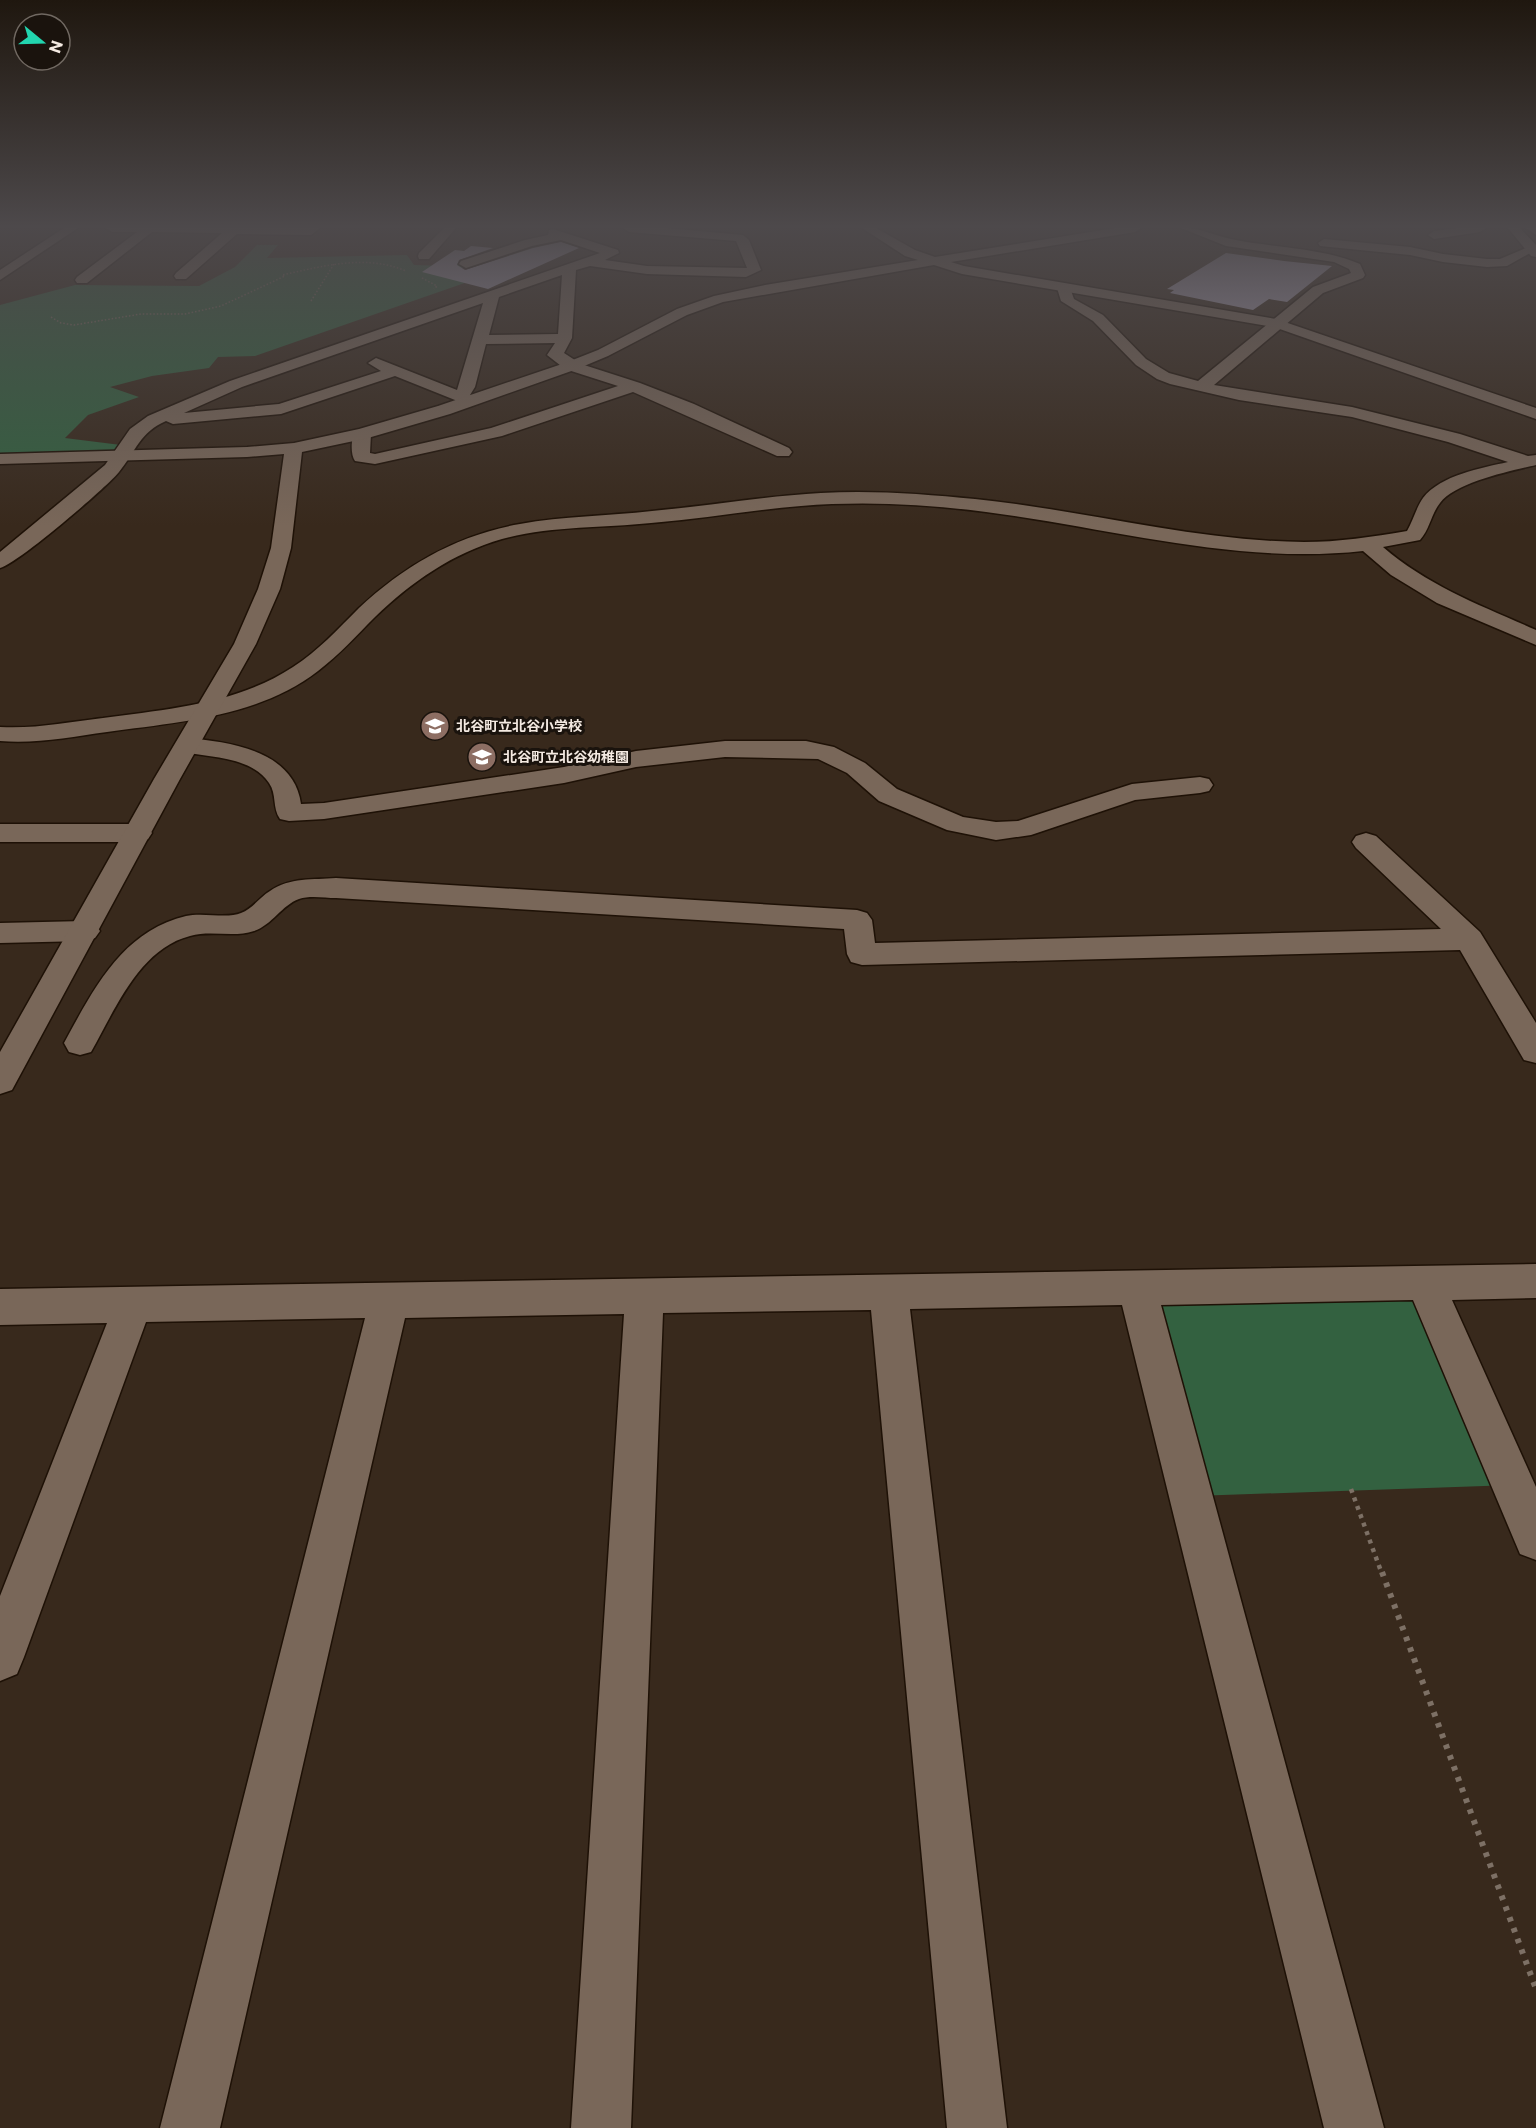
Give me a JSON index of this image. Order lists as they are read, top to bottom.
{
  "places": {
    "school or university": ["北谷町立北谷小学校", "北谷町立北谷幼稚園"]
  },
  "north": "right"
}
